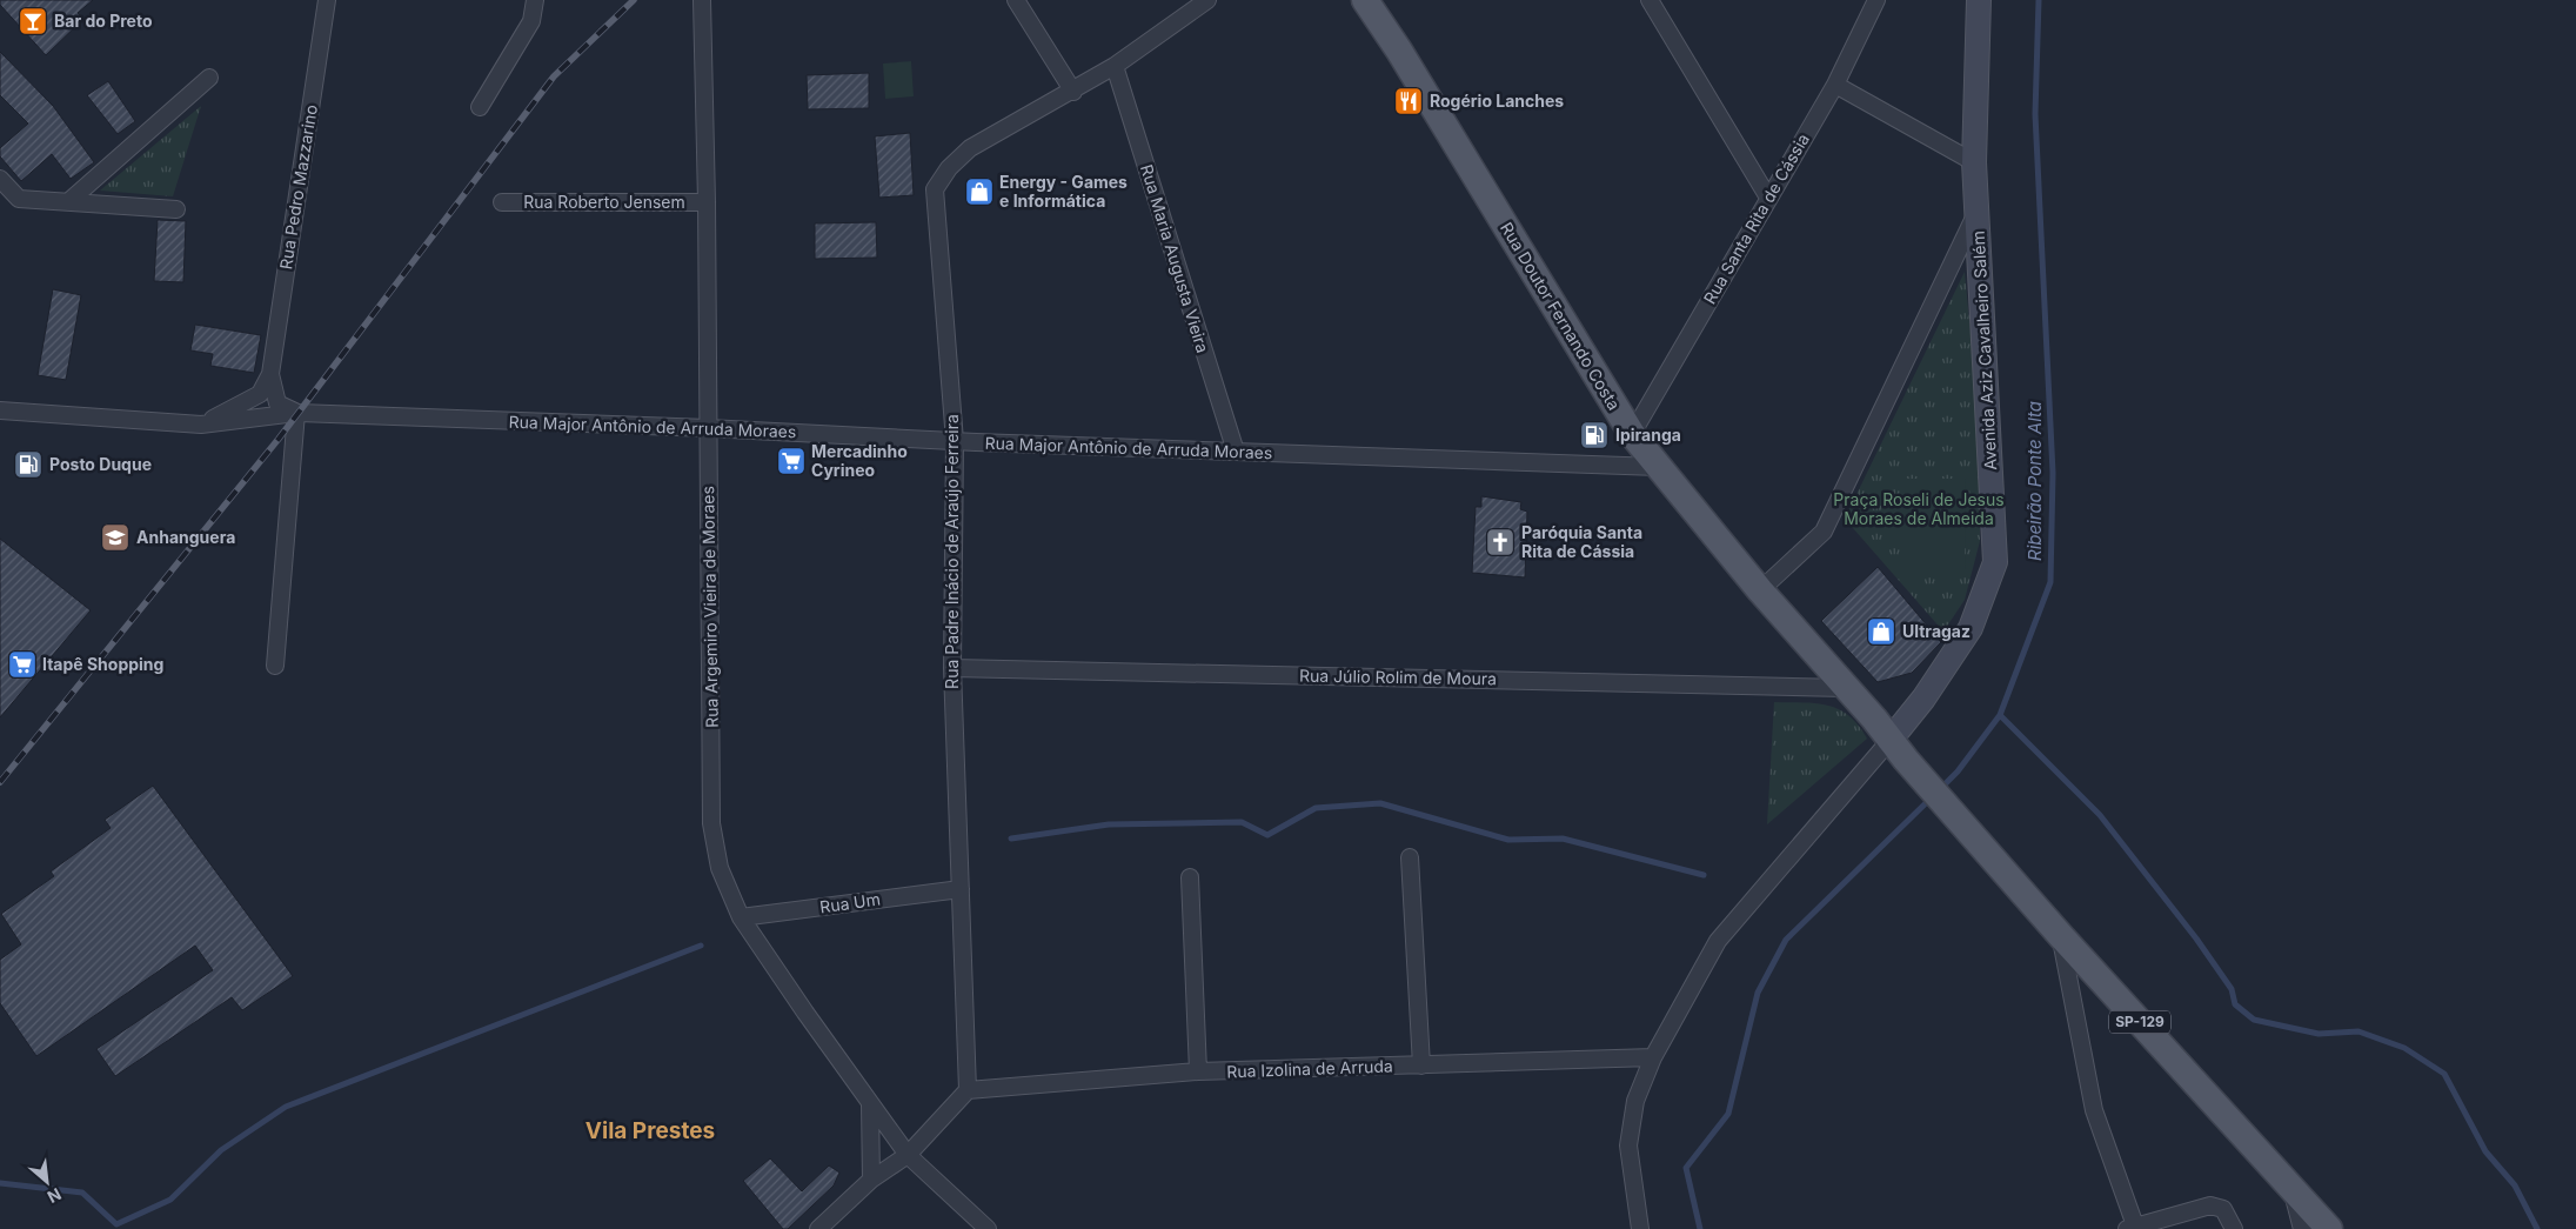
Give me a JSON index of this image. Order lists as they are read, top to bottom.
{
  "streets": {
    "main road": ["Rua Doutor Fernando Costa", "Avenida Aziz Cavalheiro Salém", "SP-129"],
    "street": [
      "Rua Pedro Mazzarino",
      "Rua Roberto Jensem",
      "Rua Santa Rita de Cássia",
      "Rua Maria Augusta Vieira",
      "Rua Major Antônio de Arruda Moraes",
      "Rua Padre Inácio de Araújo Ferreira",
      "Rua Argemiro Vieira de Moraes",
      "Rua Júlio Rolim de Moura",
      "Rua Um",
      "Rua Izolina de Arruda"
    ]
  },
  "crossings": [
    ["Rua Pedro Mazzarino", "Rua Major Antônio de Arruda Moraes"],
    ["Rua Roberto Jensem", "Rua Argemiro Vieira de Moraes"],
    ["Rua Santa Rita de Cássia", "Rua Doutor Fernando Costa"],
    ["Rua Maria Augusta Vieira", "Rua Major Antônio de Arruda Moraes"],
    ["Rua Maria Augusta Vieira", "Rua Padre Inácio de Araújo Ferreira"],
    ["Rua Doutor Fernando Costa", "Avenida Aziz Cavalheiro Salém"],
    ["Rua Doutor Fernando Costa", "Rua Major Antônio de Arruda Moraes"],
    ["Rua Doutor Fernando Costa", "Rua Júlio Rolim de Moura"],
    ["Rua Doutor Fernando Costa", "SP-129"],
    ["Rua Major Antônio de Arruda Moraes", "Rua Padre Inácio de Araújo Ferreira"],
    ["Rua Major Antônio de Arruda Moraes", "Rua Argemiro Vieira de Moraes"],
    ["Rua Padre Inácio de Araújo Ferreira", "Rua Júlio Rolim de Moura"],
    ["Rua Padre Inácio de Araújo Ferreira", "Rua Um"],
    ["Rua Padre Inácio de Araújo Ferreira", "Rua Izolina de Arruda"],
    ["Rua Argemiro Vieira de Moraes", "Rua Um"]
  ],
  "districts": ["Vila Prestes"],
  "water": ["Ribeirão Ponte Alta"],
  "parks": ["Praça Roseli de Jesus Moraes de Almeida"],
  "places": {
    "bar": ["Bar do Preto"],
    "restaurant": ["Rogério Lanches"],
    "shop": ["Energy - Games e Informática", "Ultragaz"],
    "fuel station": ["Ipiranga", "Posto Duque"],
    "supermarket": ["Mercadinho Cyrineo", "Itapê Shopping"],
    "school or university": ["Anhanguera"],
    "church": ["Paróquia Santa Rita de Cássia"]
  },
  "north": "bottom right"
}
